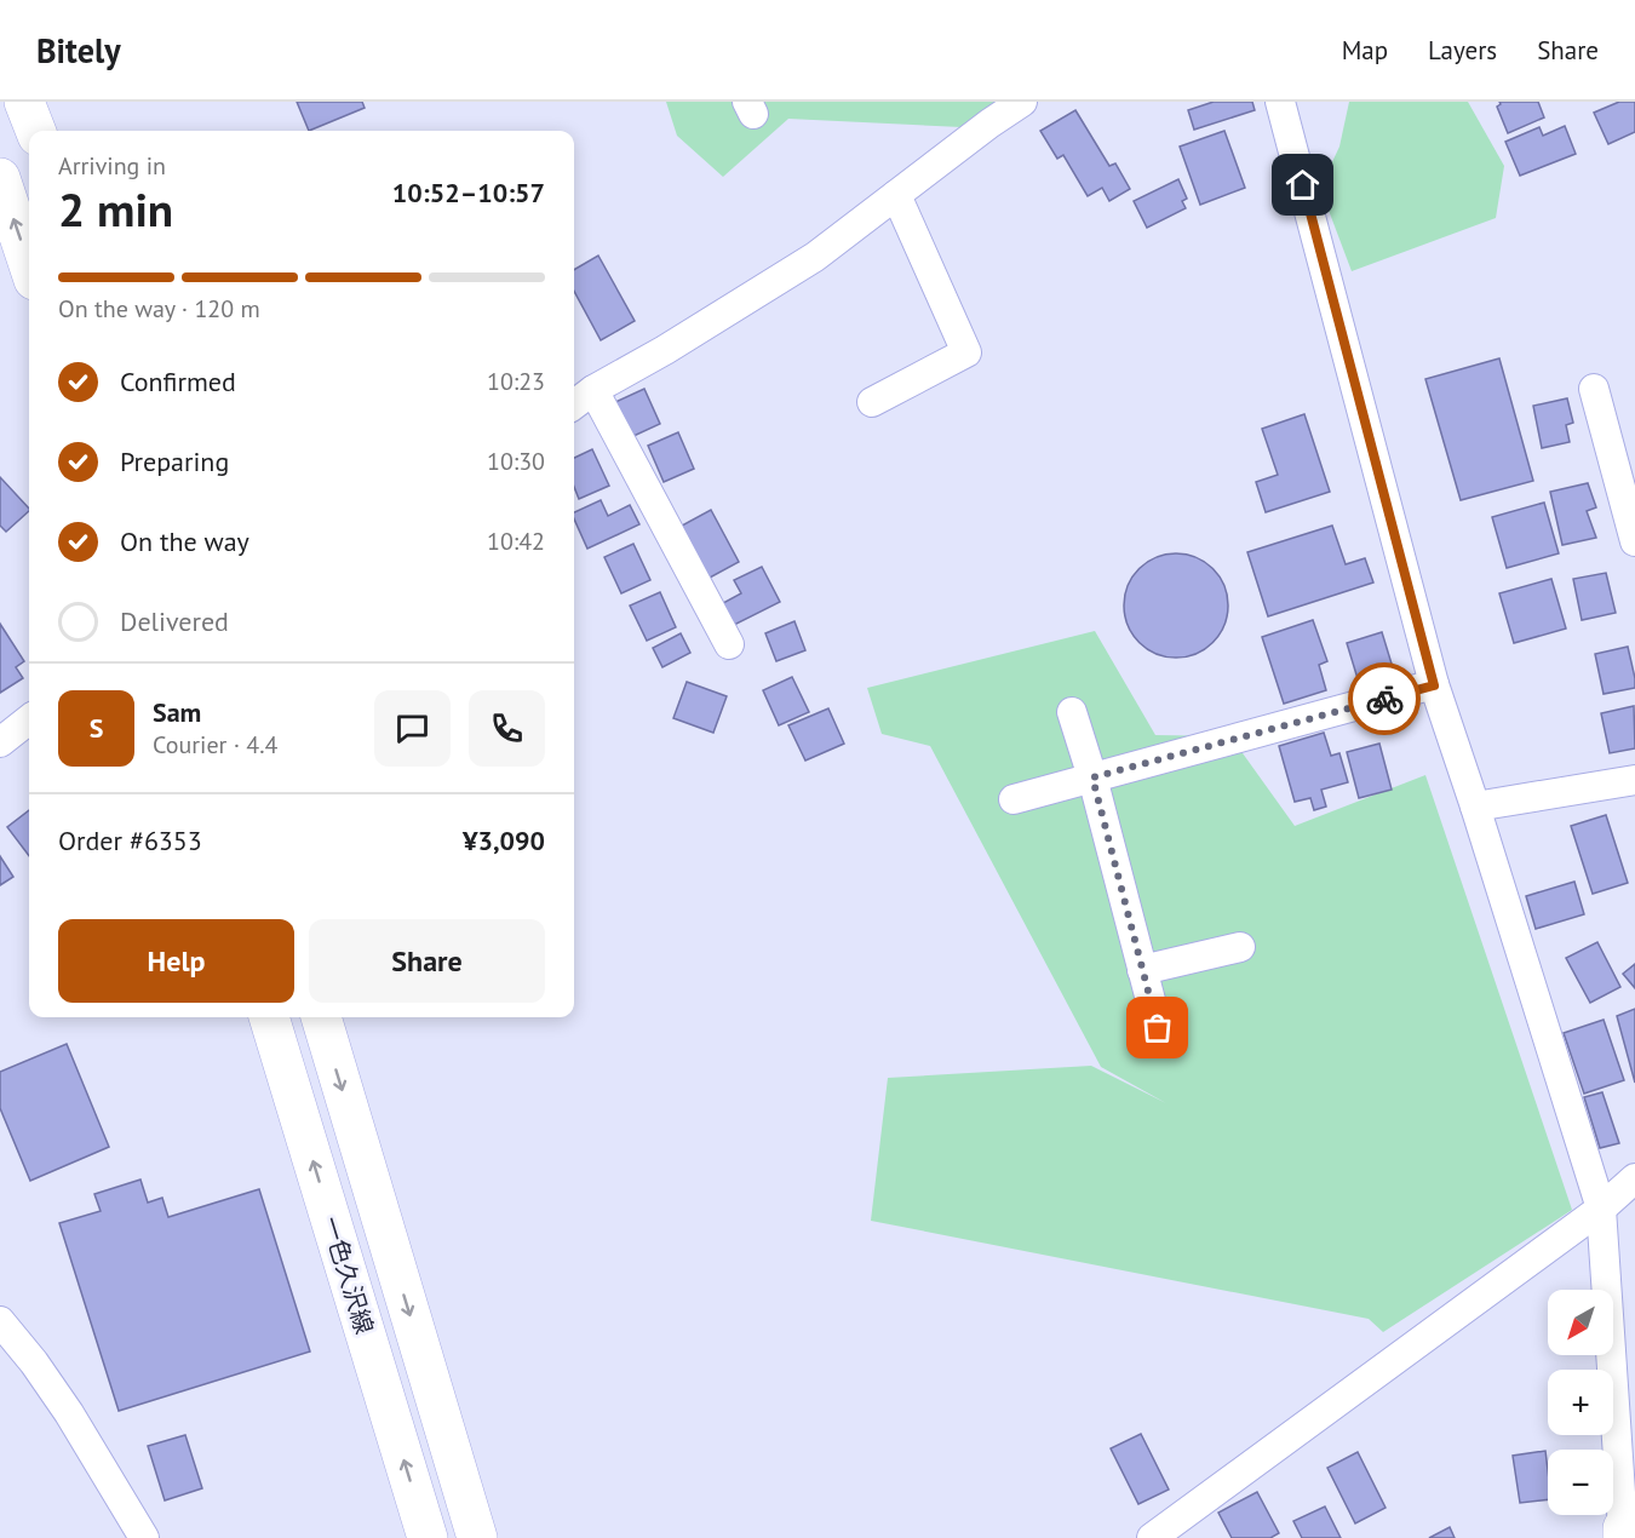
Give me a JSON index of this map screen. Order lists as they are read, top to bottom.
{
  "streets": {
    "main road": ["一色久沢線"]
  },
  "north": "bottom left",
  "page": {
    "header": "Bitely",
    "nav": ["Map", "Layers", "Share"],
    "heading": ["2 min", "Arriving in", "10:52–10:57"],
    "panel": [
      "Sam",
      "Courier · 4.4",
      "Order #6353",
      "¥3,090"
    ],
    "bar": "On the way · 120 m",
    "list": [
      ["Confirmed", "10:23"],
      ["Preparing", "10:30"],
      ["On the way", "10:42"],
      "Delivered"
    ],
    "round": "S",
    "buttons": ["Help", "Share"],
    "map_buttons": ["+", "−"]
  }
}
